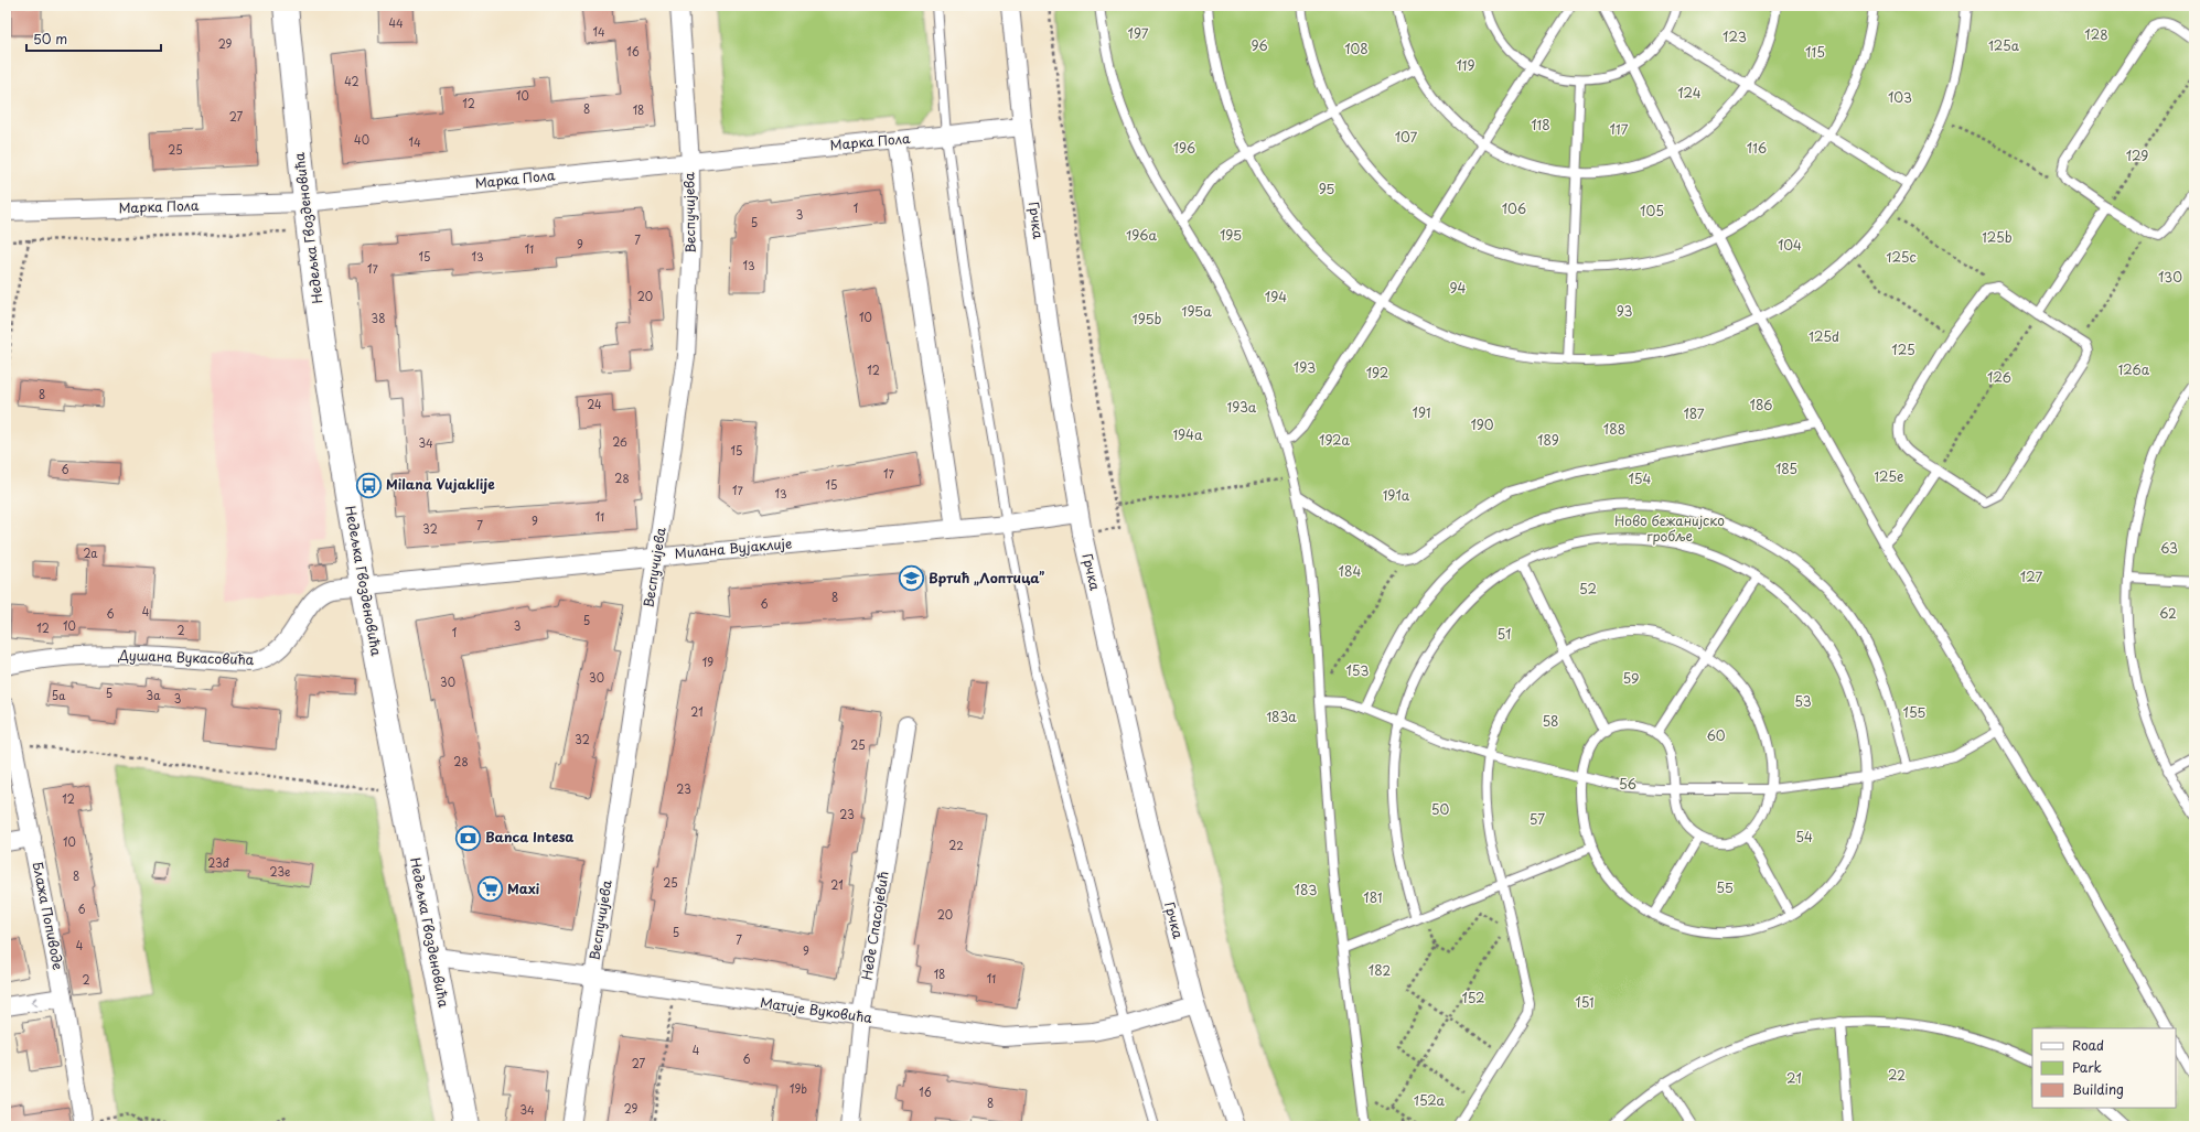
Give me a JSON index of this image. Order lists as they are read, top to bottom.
{
  "streets": {
    "main road": ["Недељка Гвозденовића"],
    "street": [
      "Марка Пола",
      "Веспучијева",
      "Грчка",
      "Милана Вујаклије",
      "Душана Вукасовића",
      "Блажа Попиводе",
      "Неде Спасојевић",
      "Матије Вуковића"
    ]
  },
  "crossings": [
    ["Марка Пола", "Веспучијева"],
    ["Марка Пола", "Грчка"],
    ["Марка Пола", "Недељка Гвозденовића"],
    ["Веспучијева", "Милана Вујаклије"],
    ["Веспучијева", "Матије Вуковића"],
    ["Грчка", "Милана Вујаклије"],
    ["Грчка", "Матије Вуковића"],
    ["Недељка Гвозденовића", "Милана Вујаклије"],
    ["Недељка Гвозденовића", "Душана Вукасовића"],
    ["Недељка Гвозденовића", "Матије Вуковића"],
    ["Милана Вујаклије", "Душана Вукасовића"],
    ["Неде Спасојевић", "Матије Вуковића"]
  ],
  "parks": [
    "197",
    "128",
    "123",
    "96",
    "125a",
    "108",
    "115",
    "119",
    "124",
    "103",
    "118",
    "117",
    "107",
    "196",
    "116",
    "129",
    "95",
    "106",
    "105",
    "196a",
    "195",
    "125b",
    "104",
    "125c",
    "130",
    "94",
    "194",
    "195a",
    "93",
    "195b",
    "125d",
    "125",
    "193",
    "126a",
    "192",
    "126",
    "186",
    "193a",
    "191",
    "187",
    "190",
    "188",
    "194a",
    "192а",
    "189",
    "185",
    "125e",
    "154",
    "191a",
    "Ново бежанијско гробље",
    "63",
    "184",
    "127",
    "52",
    "62",
    "51",
    "153",
    "59",
    "53",
    "155",
    "183a",
    "58",
    "60",
    "56",
    "50",
    "57",
    "54",
    "55",
    "183",
    "181",
    "182",
    "152",
    "151",
    "22",
    "21",
    "152a"
  ],
  "places": {
    "bus stop": ["Milana Vujaklije"],
    "school or university": ["Вртић „Лоптица”"],
    "bank": ["Banca Intesa"],
    "supermarket": ["Maxi"]
  },
  "house_numbers": [
    "44",
    "14",
    "29",
    "16",
    "42",
    "10",
    "12",
    "8",
    "18",
    "27",
    "40",
    "14",
    "25",
    "1",
    "3",
    "5",
    "7",
    "9",
    "11",
    "15",
    "13",
    "13",
    "17",
    "20",
    "10",
    "38",
    "12",
    "8",
    "24",
    "26",
    "34",
    "15",
    "6",
    "17",
    "28",
    "15",
    "17",
    "13",
    "11",
    "9",
    "7",
    "32",
    "2a",
    "8",
    "6",
    "4",
    "6",
    "5",
    "10",
    "3",
    "12",
    "2",
    "1",
    "19",
    "30",
    "30",
    "5",
    "5a",
    "3a",
    "3",
    "21",
    "32",
    "25",
    "28",
    "23",
    "12",
    "23",
    "10",
    "22",
    "23đ",
    "23e",
    "8",
    "25",
    "21",
    "6",
    "20",
    "5",
    "7",
    "4",
    "9",
    "18",
    "11",
    "2",
    "4",
    "6",
    "27",
    "19b",
    "16",
    "8",
    "29",
    "34"
  ],
  "legend": ["Road", "Park", "Building"],
  "scale_bar": "50 m"
}
